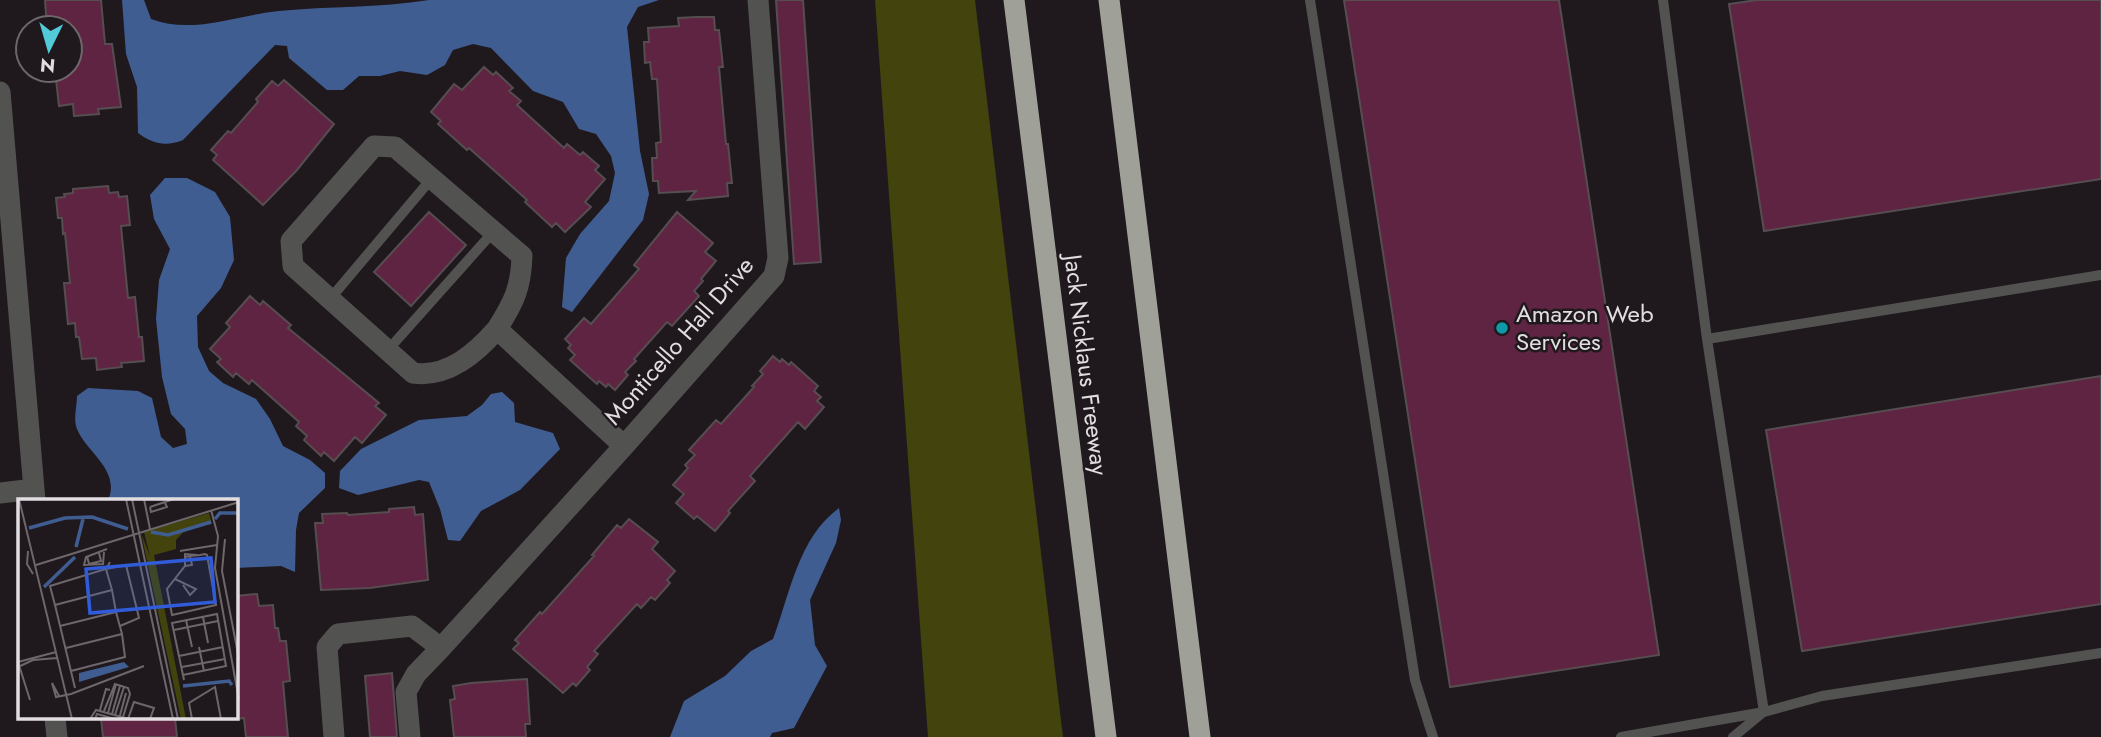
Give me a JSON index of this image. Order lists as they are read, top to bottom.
{
  "streets": {
    "highway": ["Jack Nicklaus Freeway"],
    "street": ["Monticello Hall Drive"]
  },
  "places": ["Amazon Web Services"],
  "north": "bottom"
}
